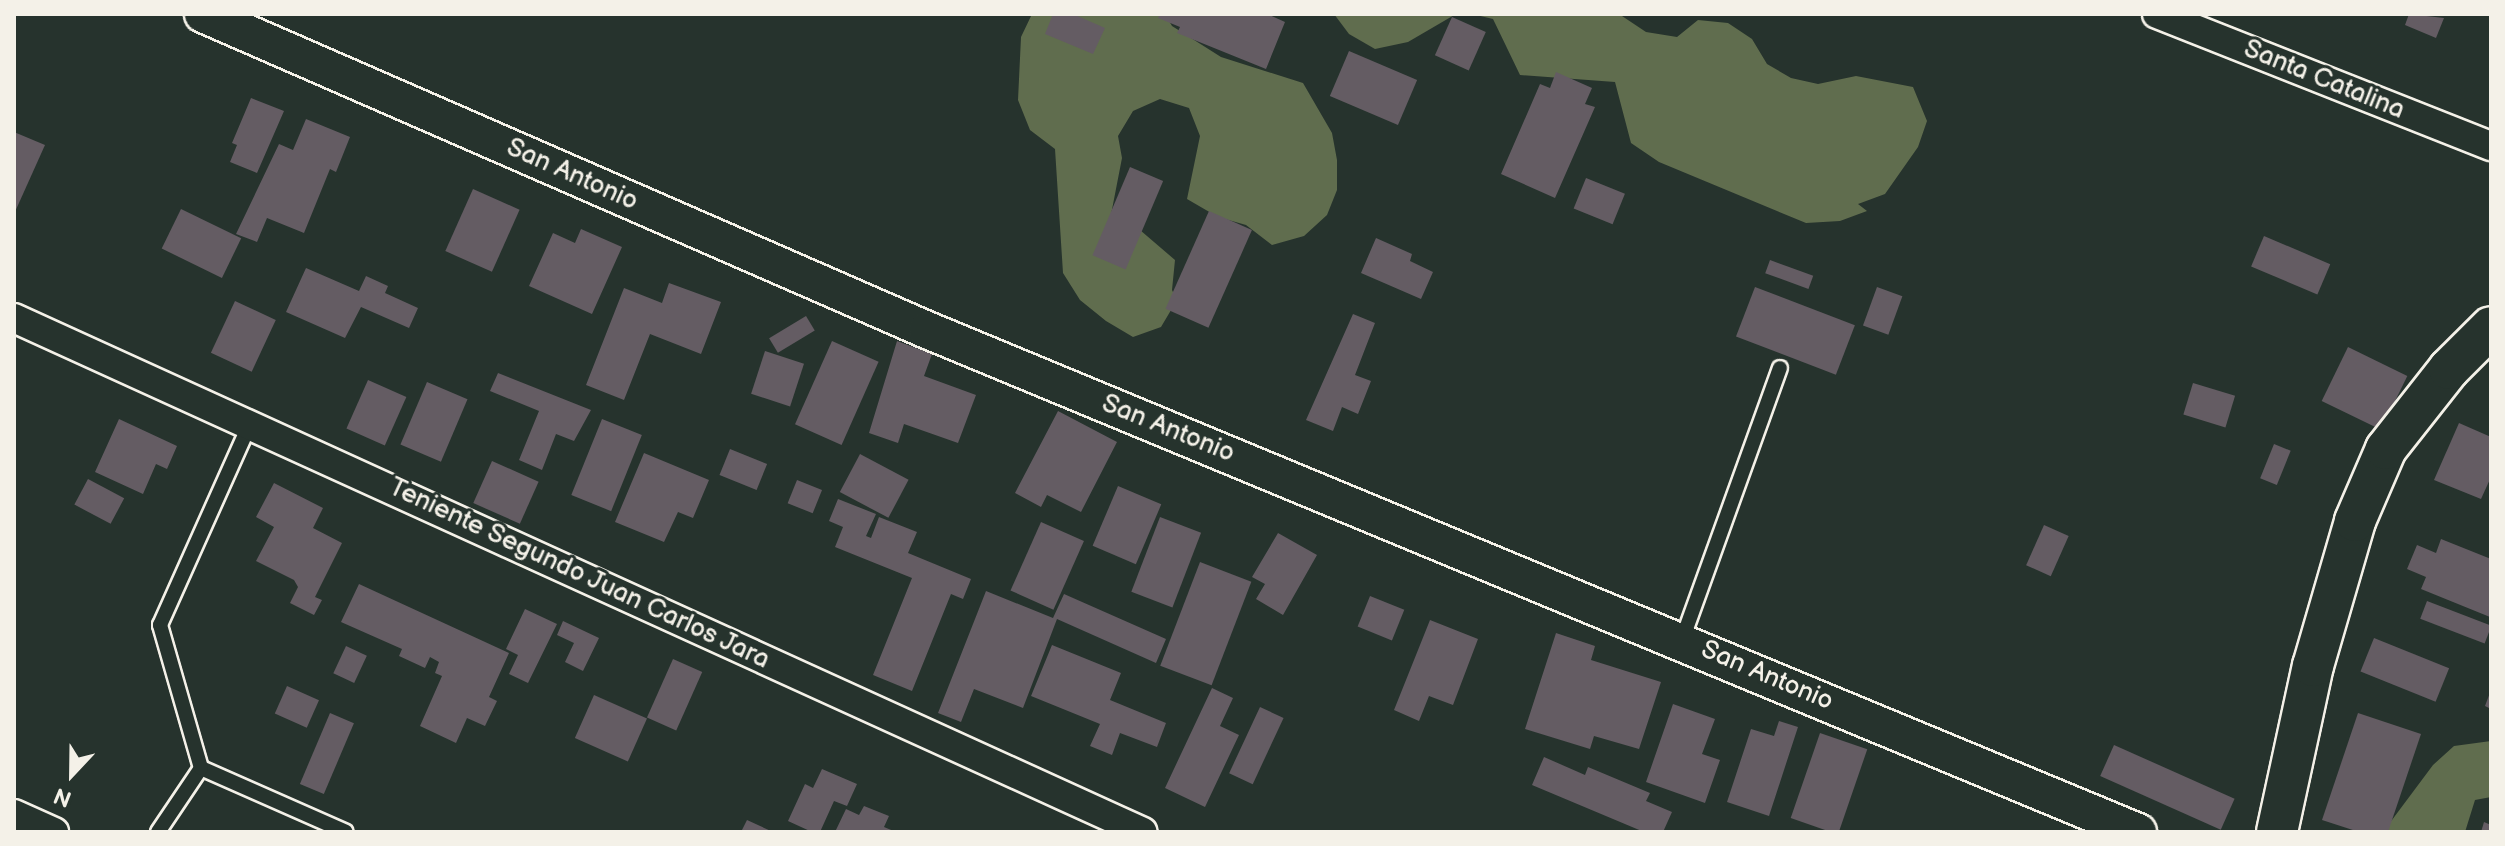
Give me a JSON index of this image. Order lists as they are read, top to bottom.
{
  "streets": {
    "street": ["Santa Catalina", "San Antonio", "Teniente Segundo Juan Carlos Jara"]
  },
  "north": "bottom"
}
